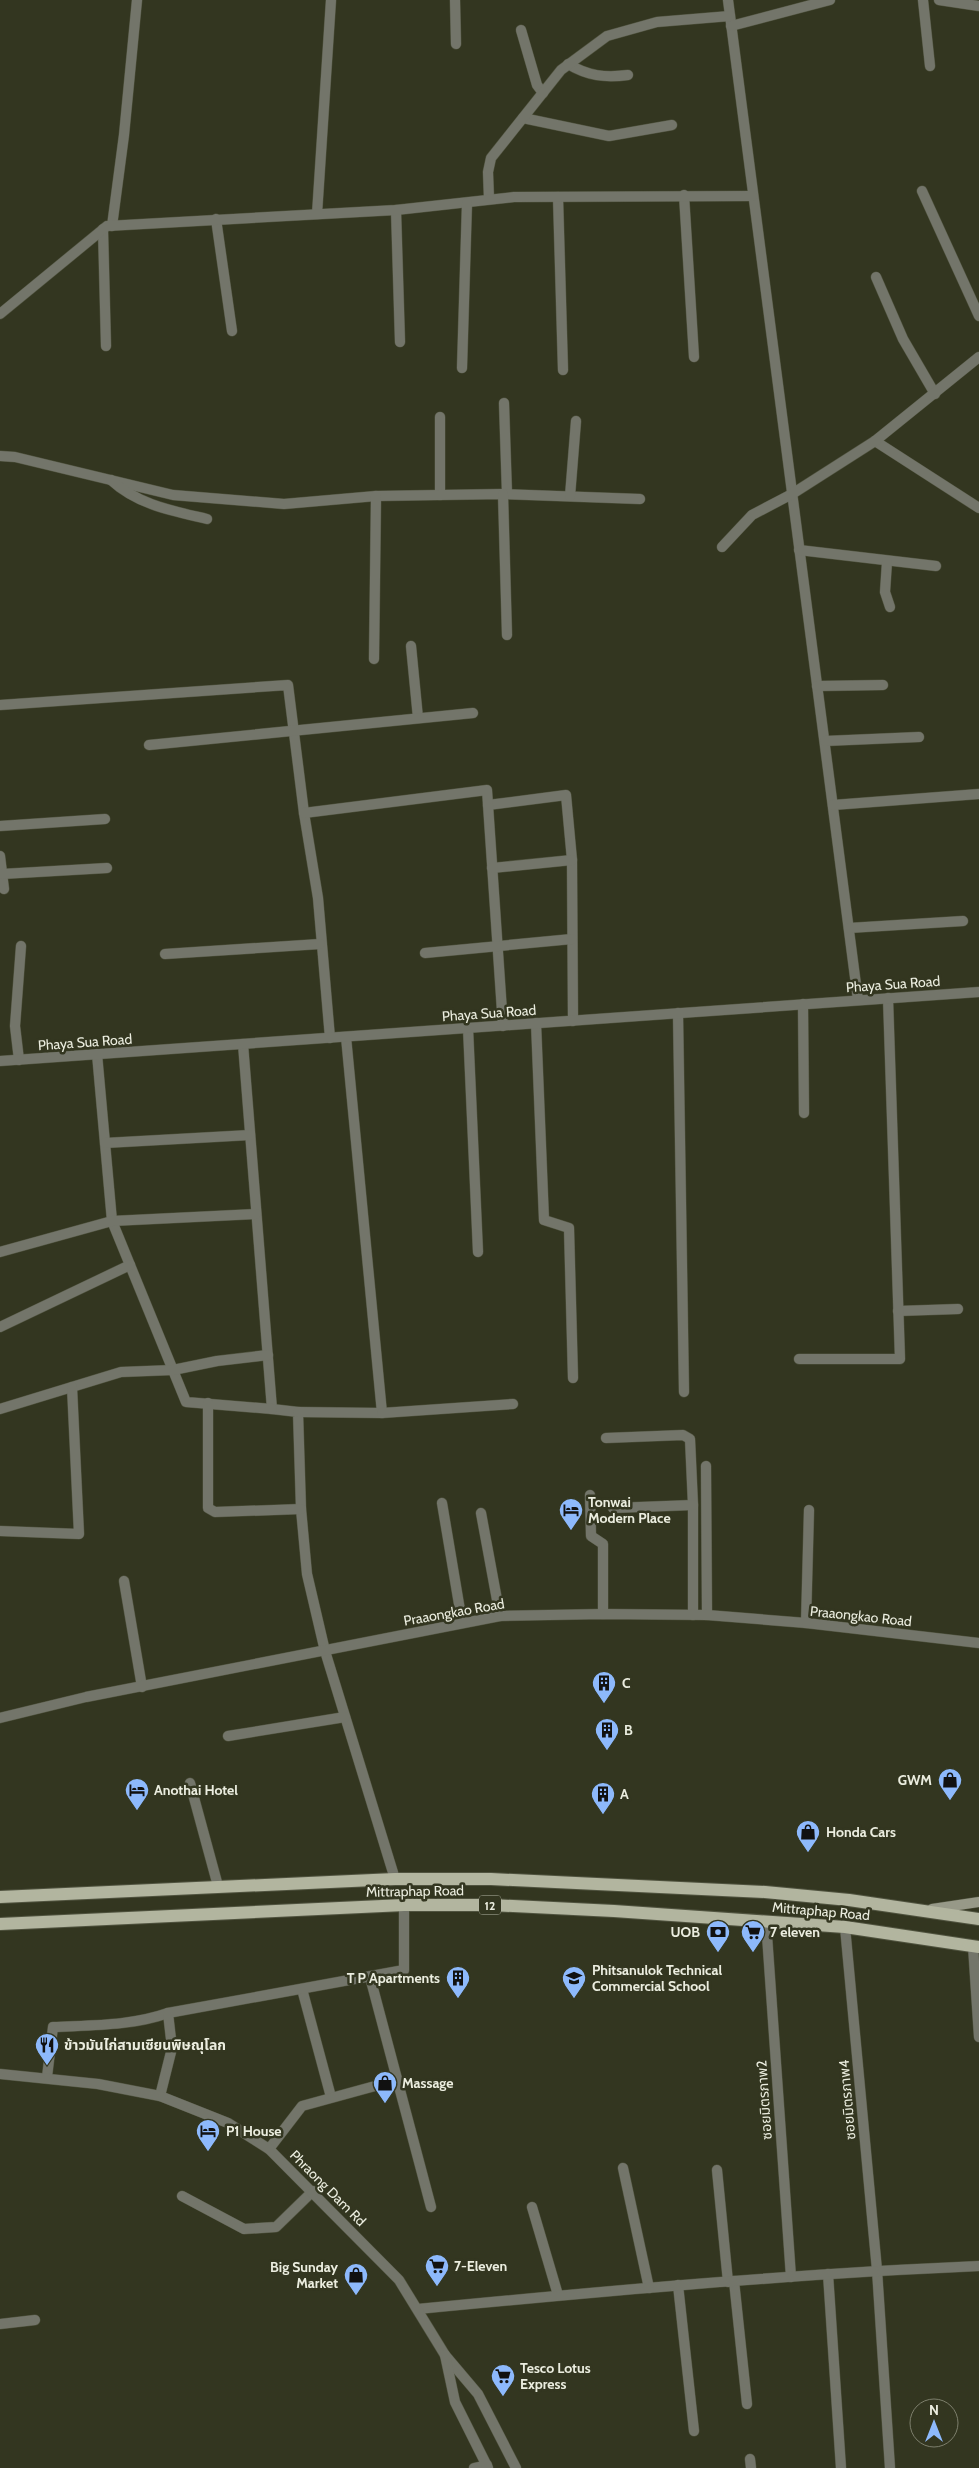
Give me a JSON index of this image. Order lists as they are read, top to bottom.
{
  "streets": {
    "main road": ["Mittraphap Road", "12"],
    "street": [
      "Phaya Sua Road",
      "Praaongkao Road",
      "ซอยมิตรภาพ2",
      "ซอยมิตรภาพ4",
      "Phraong Dam Rd"
    ]
  },
  "crossings": [
    ["Mittraphap Road", "ซอยมิตรภาพ2"],
    ["Mittraphap Road", "ซอยมิตรภาพ4"]
  ],
  "places": {
    "hotel": ["Tonwai Modern Place", "Anothai Hotel", "P1 House"],
    "building": [
      "C",
      "B",
      "A",
      "T P Apartments"
    ],
    "shop": [
      "GWM",
      "Honda Cars",
      "Massage",
      "Big Sunday Market"
    ],
    "bank": ["UOB"],
    "supermarket": ["7 eleven", "7-Eleven", "Tesco Lotus Express"],
    "school or university": ["Phitsanulok Technical Commercial School"],
    "restaurant": ["ข้าวมันไก่สามเซียนพิษณุโลก"]
  },
  "north": "top"
}
